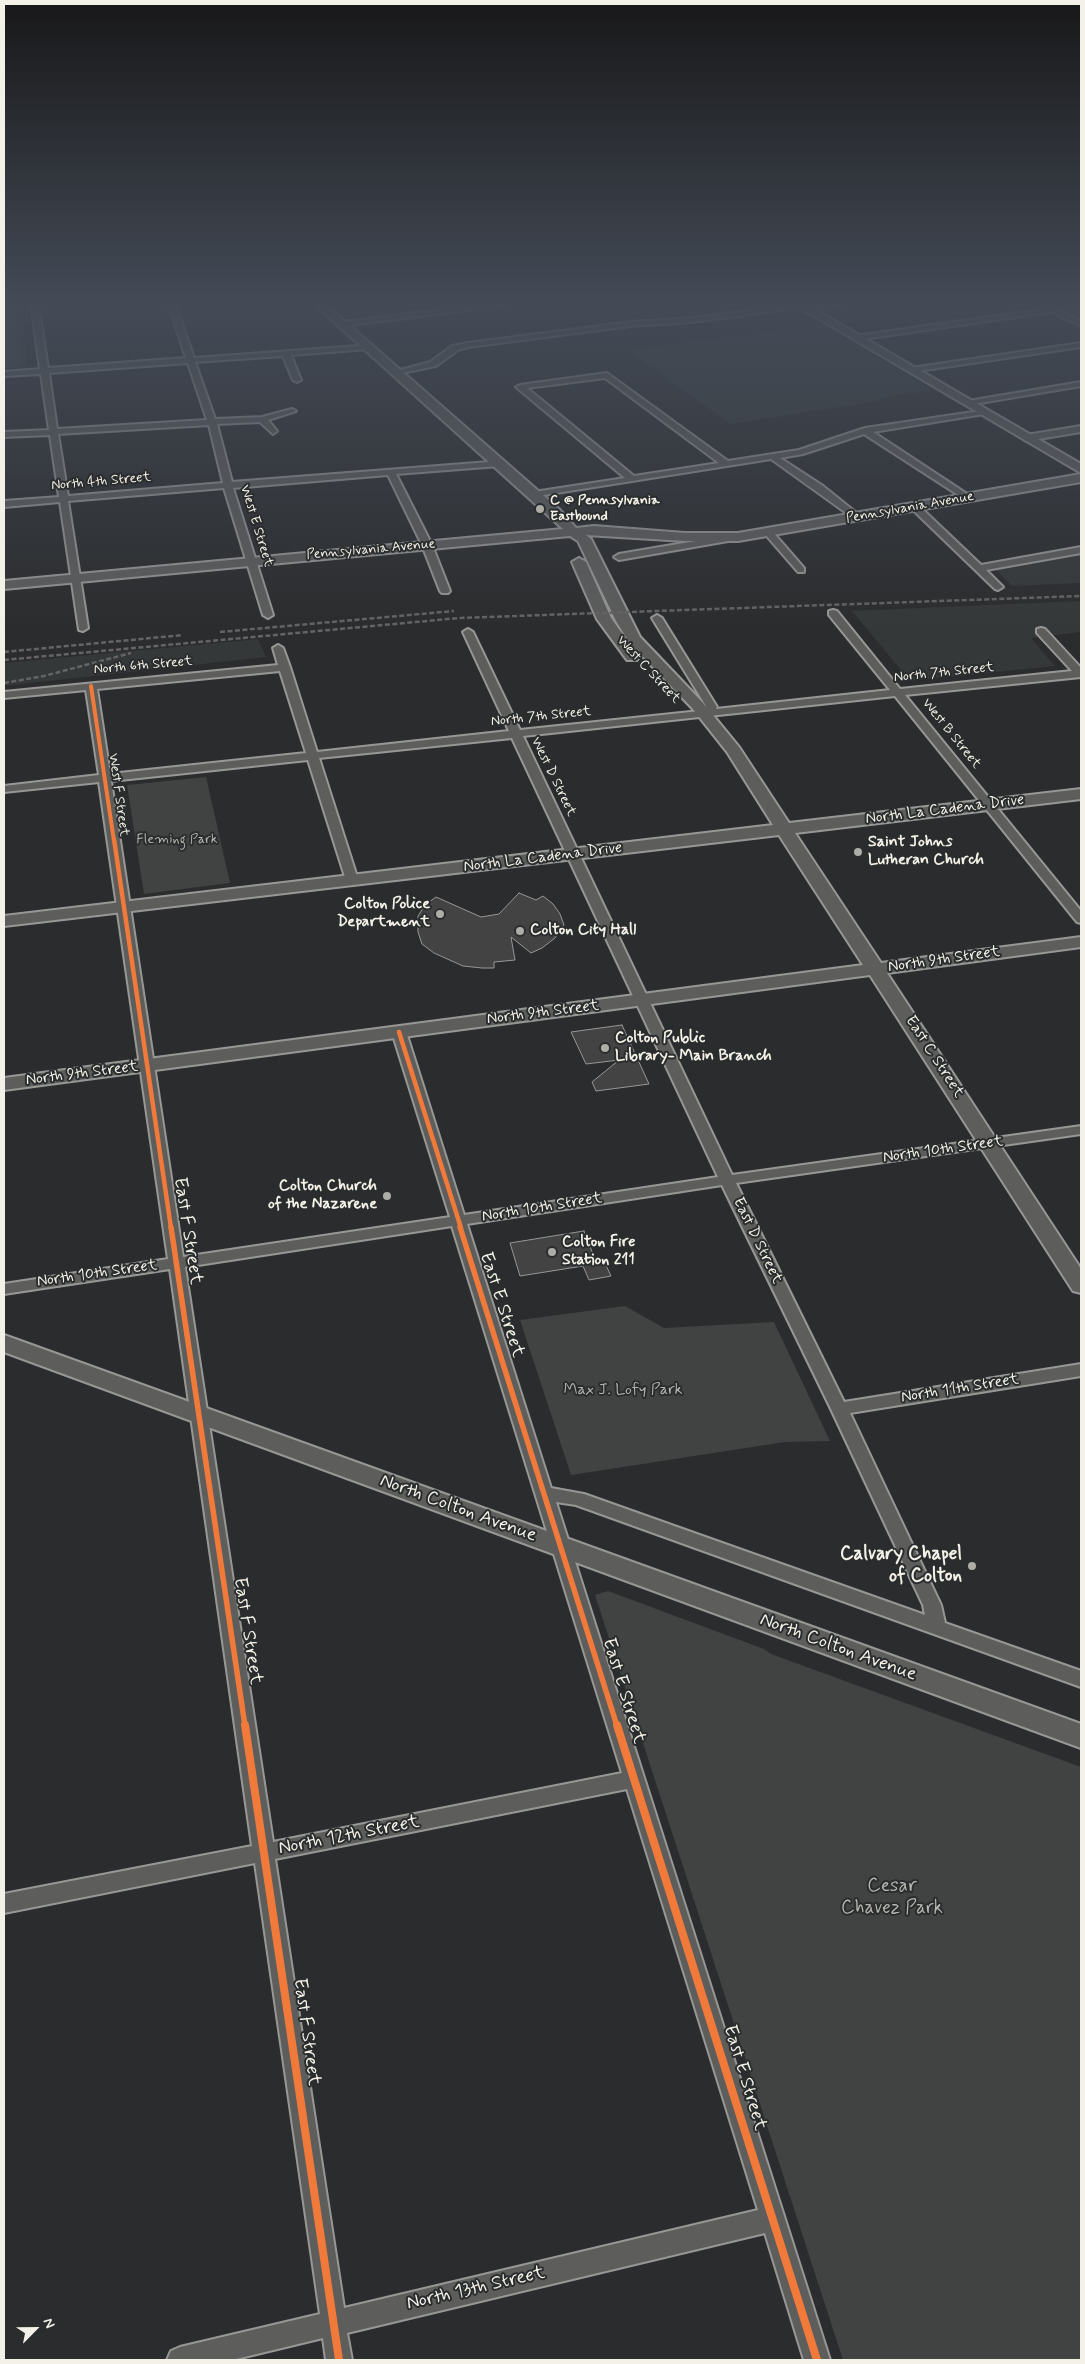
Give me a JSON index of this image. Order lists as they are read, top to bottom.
{
  "streets": {
    "street": [
      "North 4th Street",
      "Pennsylvania Avenue",
      "West E Street",
      "North 6th Street",
      "West C Street",
      "North 7th Street",
      "West B Street",
      "West D Street",
      "West F Street",
      "North La Cadena Drive",
      "North 9th Street",
      "East C Street",
      "North 10th Street",
      "East F Street",
      "East D Street",
      "East E Street",
      "North 11th Street",
      "North Colton Avenue",
      "North 12th Street",
      "North 13th Street"
    ]
  },
  "crossings": [
    ["North 4th Street", "West E Street"],
    ["North 4th Street", "West C Street"],
    ["Pennsylvania Avenue", "West E Street"],
    ["Pennsylvania Avenue", "West C Street"],
    ["North 6th Street", "West F Street"],
    ["West C Street", "North 7th Street"],
    ["West C Street", "North La Cadena Drive"],
    ["West C Street", "East C Street"],
    ["North 7th Street", "West B Street"],
    ["North 7th Street", "West D Street"],
    ["North 7th Street", "West F Street"],
    ["West B Street", "North La Cadena Drive"],
    ["West D Street", "North La Cadena Drive"],
    ["West D Street", "East D Street"],
    ["West F Street", "North La Cadena Drive"],
    ["West F Street", "East F Street"],
    ["North La Cadena Drive", "East C Street"],
    ["North La Cadena Drive", "East F Street"],
    ["North La Cadena Drive", "East D Street"],
    ["North 9th Street", "East C Street"],
    ["North 9th Street", "East F Street"],
    ["North 9th Street", "East D Street"],
    ["North 9th Street", "East E Street"],
    ["East C Street", "North 10th Street"],
    ["North 10th Street", "East F Street"],
    ["North 10th Street", "East D Street"],
    ["North 10th Street", "East E Street"],
    ["East F Street", "North Colton Avenue"],
    ["East F Street", "North 12th Street"],
    ["East F Street", "North 13th Street"],
    ["East D Street", "North 11th Street"],
    ["East E Street", "North Colton Avenue"],
    ["East E Street", "North 12th Street"],
    ["East E Street", "North 13th Street"]
  ],
  "parks": ["Fleming Park", "Max J. Lofy Park", "Cesar Chavez Park"],
  "places": [
    "C @ Pennsylvania Eastbound",
    "Saint Johns Lutheran Church",
    "Colton Police Department",
    "Colton City Hall",
    "Colton Public Library- Main Branch",
    "Colton Church of the Nazarene",
    "Colton Fire Station 211",
    "Calvary Chapel of Colton"
  ],
  "north": "top right"
}
